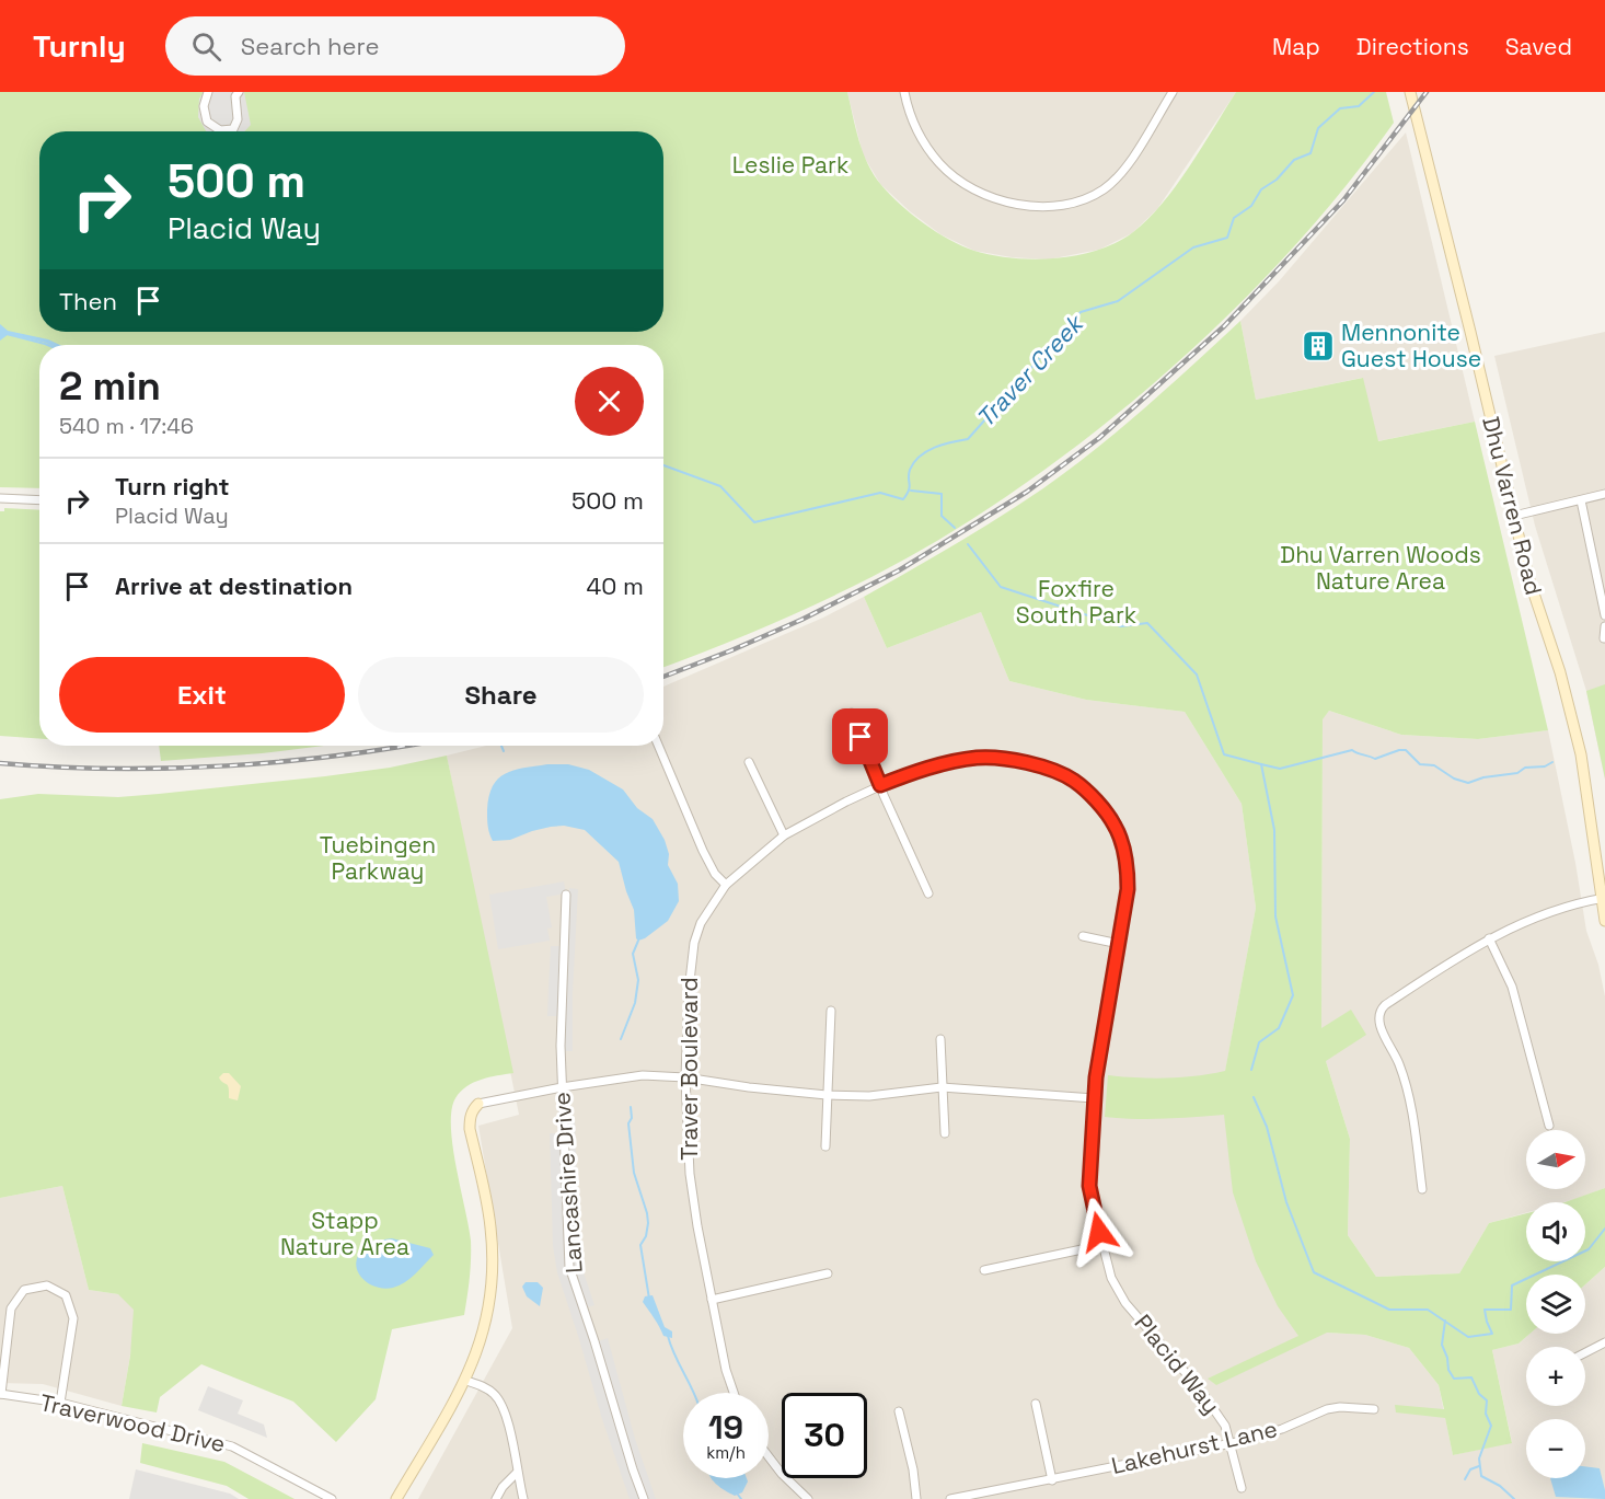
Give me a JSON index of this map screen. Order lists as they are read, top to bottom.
{
  "streets": {
    "main road": ["Dhu Varren Road"],
    "street": [
      "Traver Boulevard",
      "Lancashire Drive",
      "Placid Way",
      "Traverwood Drive",
      "Lakehurst Lane"
    ]
  },
  "crossings": [
    ["Traver Boulevard", "Placid Way"],
    ["Placid Way", "Lakehurst Lane"]
  ],
  "water": ["Traver Creek"],
  "parks": [
    "Leslie Park",
    "Dhu Varren Woods Nature Area",
    "Foxfire South Park",
    "Tuebingen Parkway",
    "Stapp Nature Area"
  ],
  "places": {
    "building": ["Mennonite Guest House"]
  },
  "north": "right",
  "page": {
    "header": "Turnly",
    "search": "Search here",
    "nav": ["Map", "Directions", "Saved"],
    "turn": ["500 m", "Placid Way"],
    "then": "Then",
    "heading": ["2 min", "540 m · 17:46"],
    "list": [
      {
        "name": "Turn right",
        "note": "Placid Way",
        "value": "500 m"
      },
      {
        "name": "Arrive at destination",
        "value": "40 m"
      }
    ],
    "buttons": ["Exit", "Share"],
    "map_buttons": ["+", "−"],
    "speed": "19 km/h",
    "limit": "30"
  }
}
